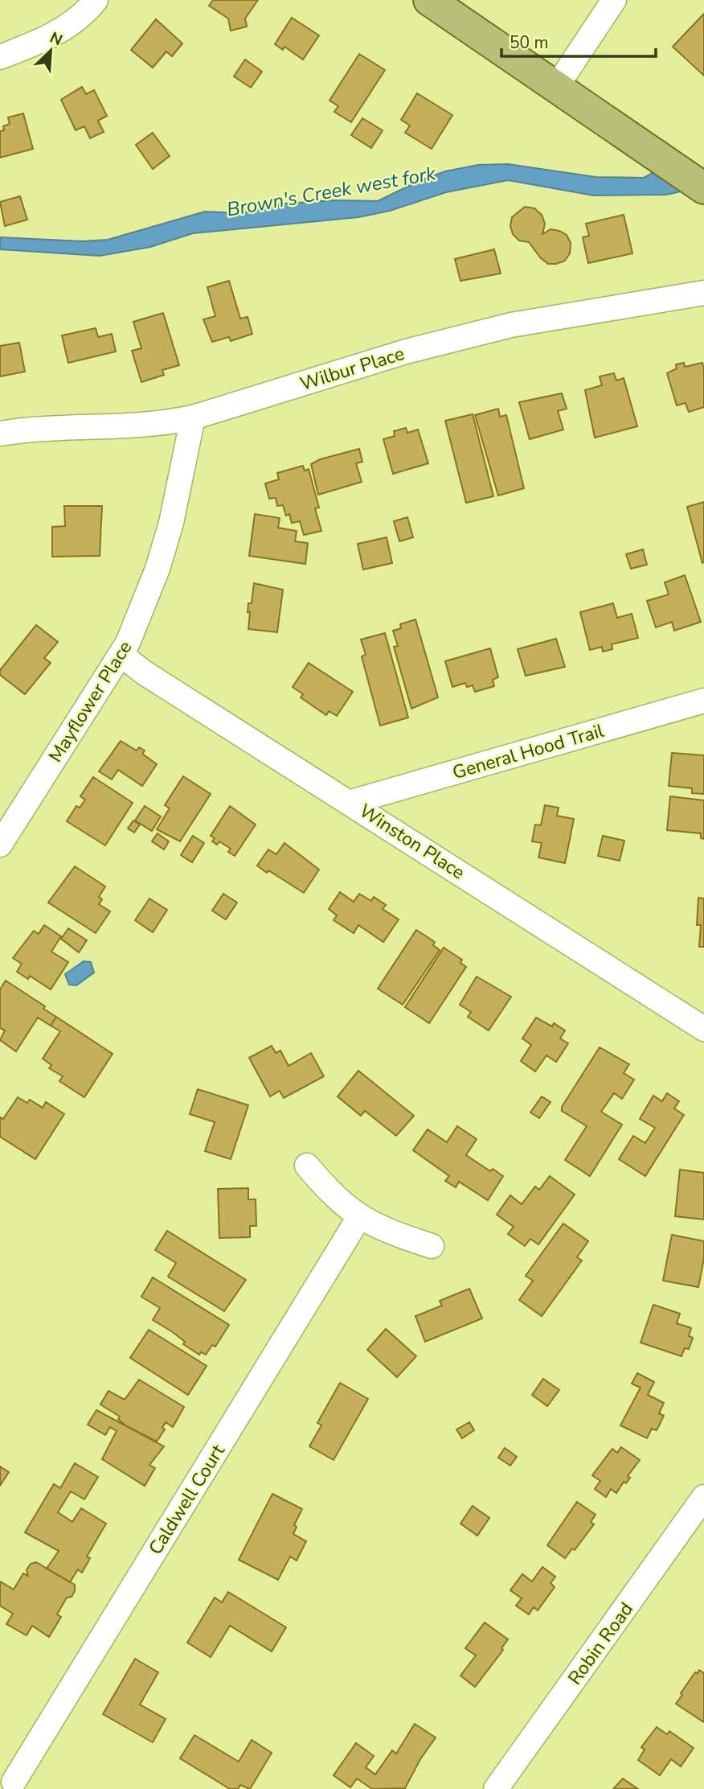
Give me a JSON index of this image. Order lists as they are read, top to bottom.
{
  "streets": {
    "street": [
      "Wilbur Place",
      "Mayflower Place",
      "General Hood Trail",
      "Winston Place",
      "Caldwell Court",
      "Robin Road"
    ]
  },
  "crossings": [
    ["Wilbur Place", "Mayflower Place"],
    ["Mayflower Place", "Winston Place"],
    ["General Hood Trail", "Winston Place"]
  ],
  "water": ["Brown's Creek west fork"],
  "scale_bar": "50 m",
  "north": "top right"
}
